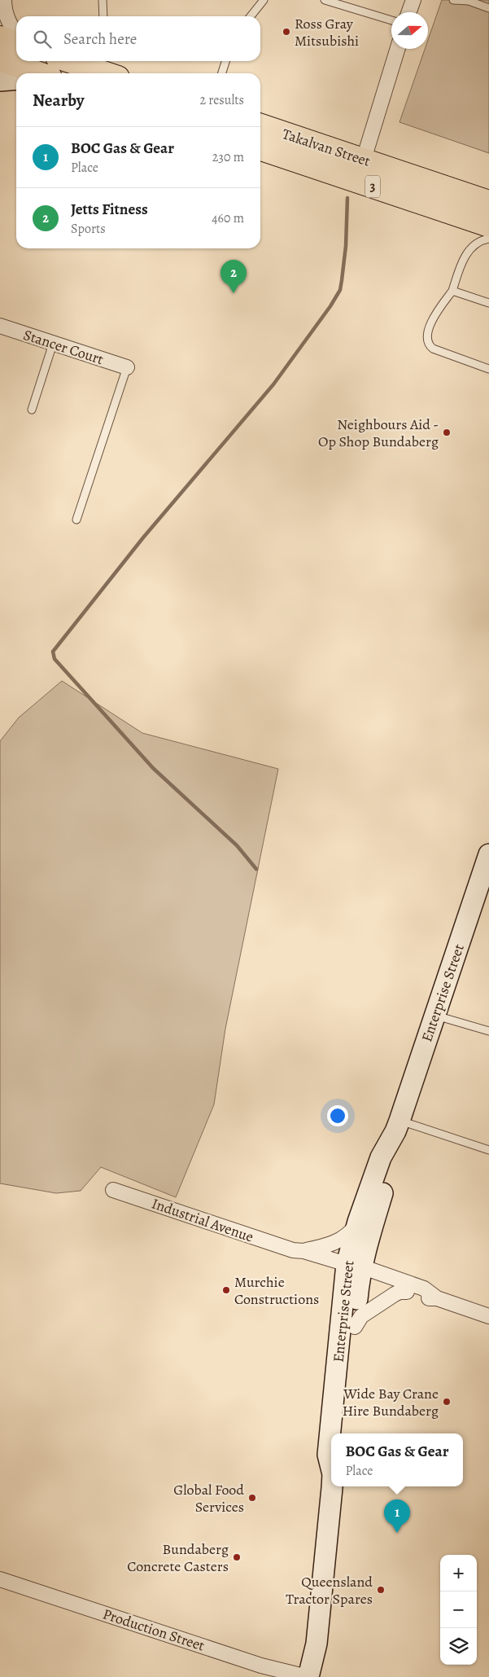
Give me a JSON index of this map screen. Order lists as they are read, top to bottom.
{
  "streets": {
    "highway": ["Takalvan Street", "3"],
    "street": [
      "Stancer Court",
      "Enterprise Street",
      "Industrial Avenue",
      "Production Street"
    ]
  },
  "crossings": [
    ["Enterprise Street", "Industrial Avenue"],
    ["Enterprise Street", "Production Street"]
  ],
  "places": [
    "Ross Gray Mitsubishi",
    "Neighbours Aid - Op Shop Bundaberg",
    "Murchie Constructions",
    "Wide Bay Crane Hire Bundaberg",
    "Global Food Services",
    "Bundaberg Concrete Casters",
    "Queensland Tractor Spares"
  ],
  "north": "right",
  "page": {
    "search": "Search here",
    "heading": ["Nearby", "2 results"],
    "list": [
      {
        "mark": "1",
        "name": "BOC Gas & Gear",
        "note": "Place",
        "value": "230 m"
      },
      {
        "mark": "2",
        "name": "Jetts Fitness",
        "note": "Sports",
        "value": "460 m"
      }
    ],
    "pins": ["2", "1"],
    "popup": ["BOC Gas & Gear", "Place"],
    "map_buttons": ["+", "−"]
  }
}
